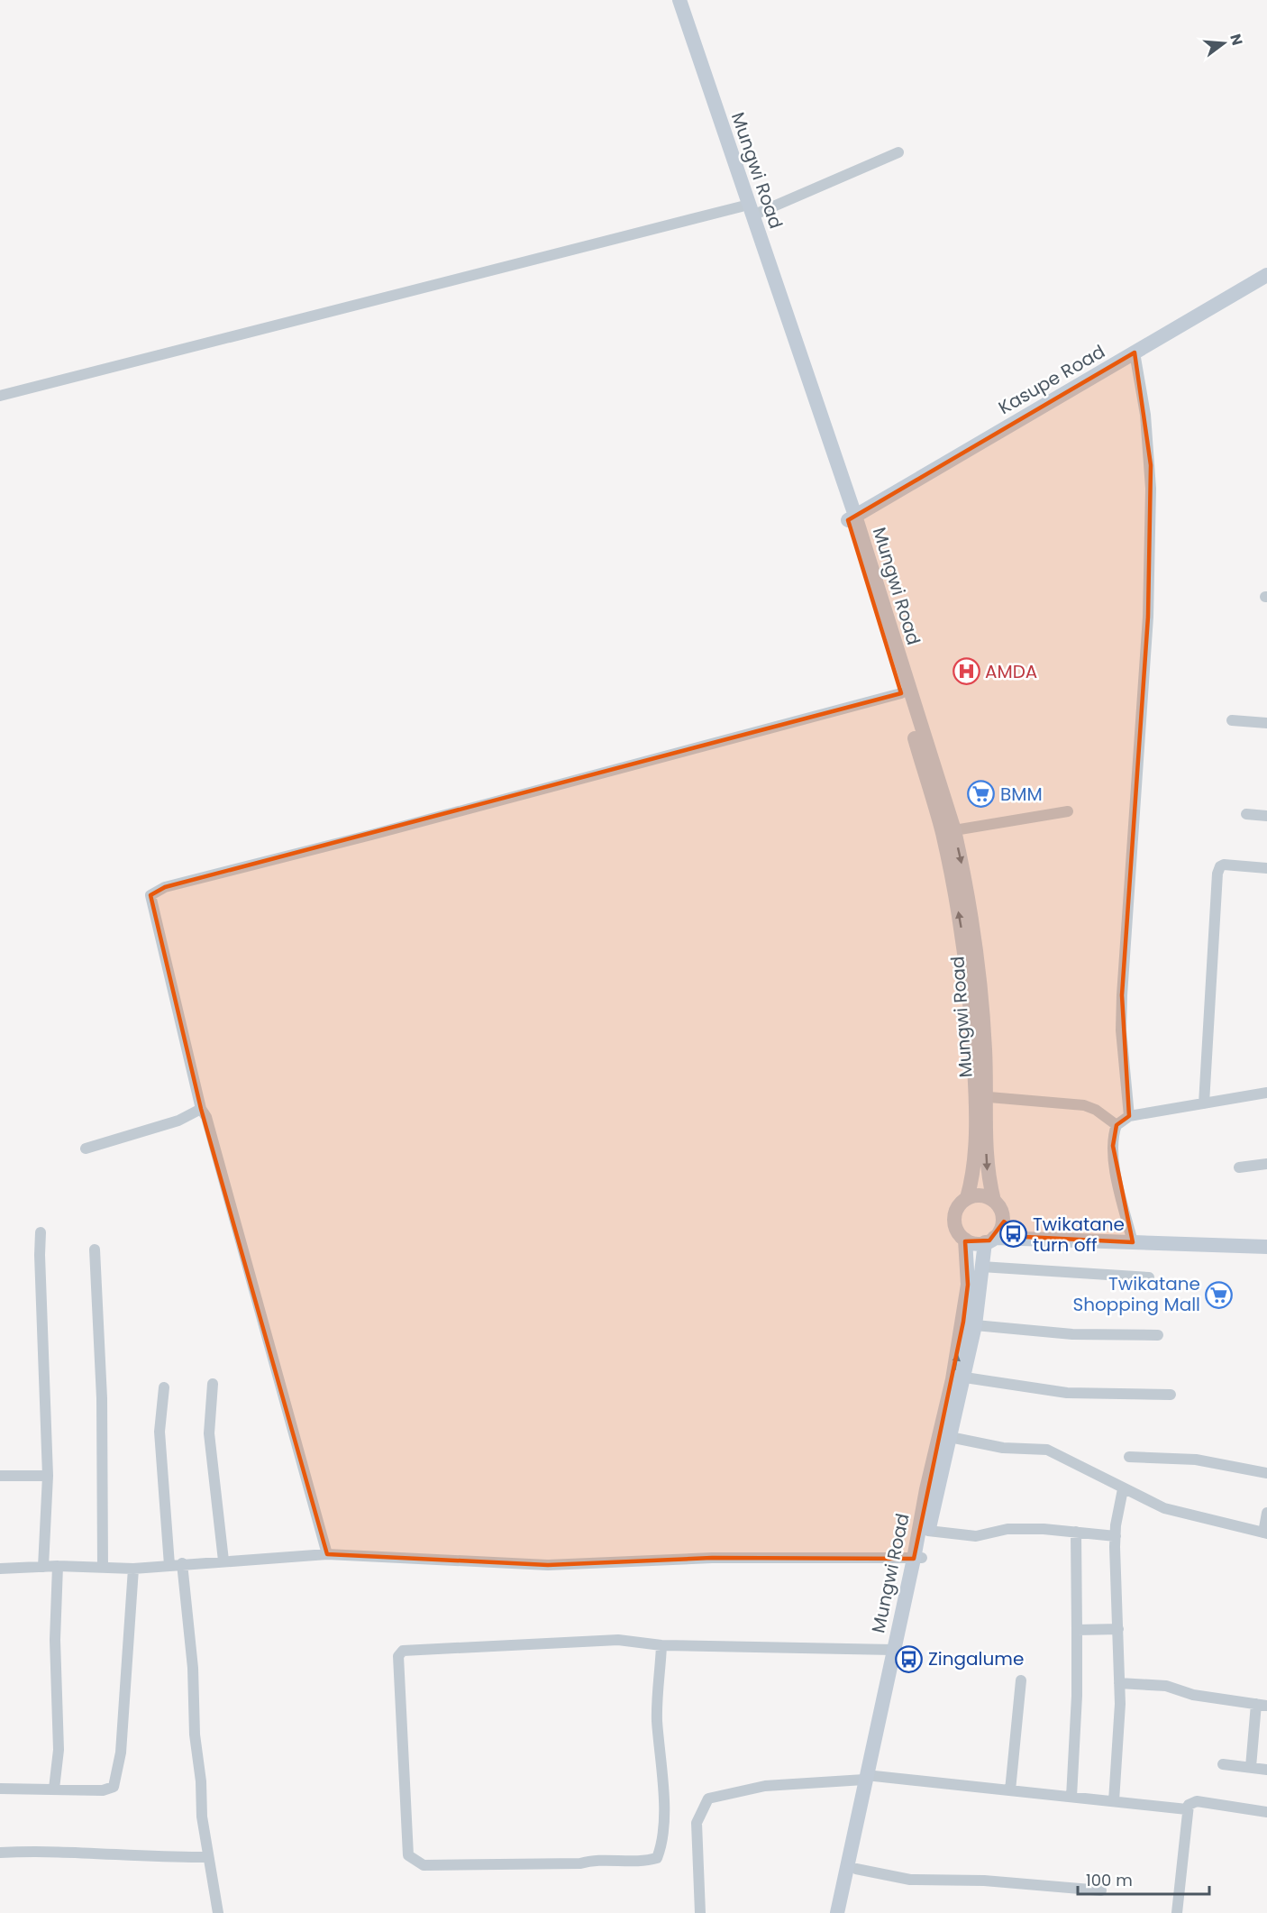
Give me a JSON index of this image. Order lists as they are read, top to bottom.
{
  "streets": {
    "main road": ["Mungwi Road", "Kasupe Road"]
  },
  "crossings": [
    ["Mungwi Road", "Kasupe Road"]
  ],
  "places": {
    "hospital": ["AMDA"],
    "supermarket": ["BMM", "Twikatane Shopping Mall"],
    "bus stop": ["Twikatane turn off", "Zingalume"]
  },
  "scale_bar": "100 m",
  "north": "right"
}
